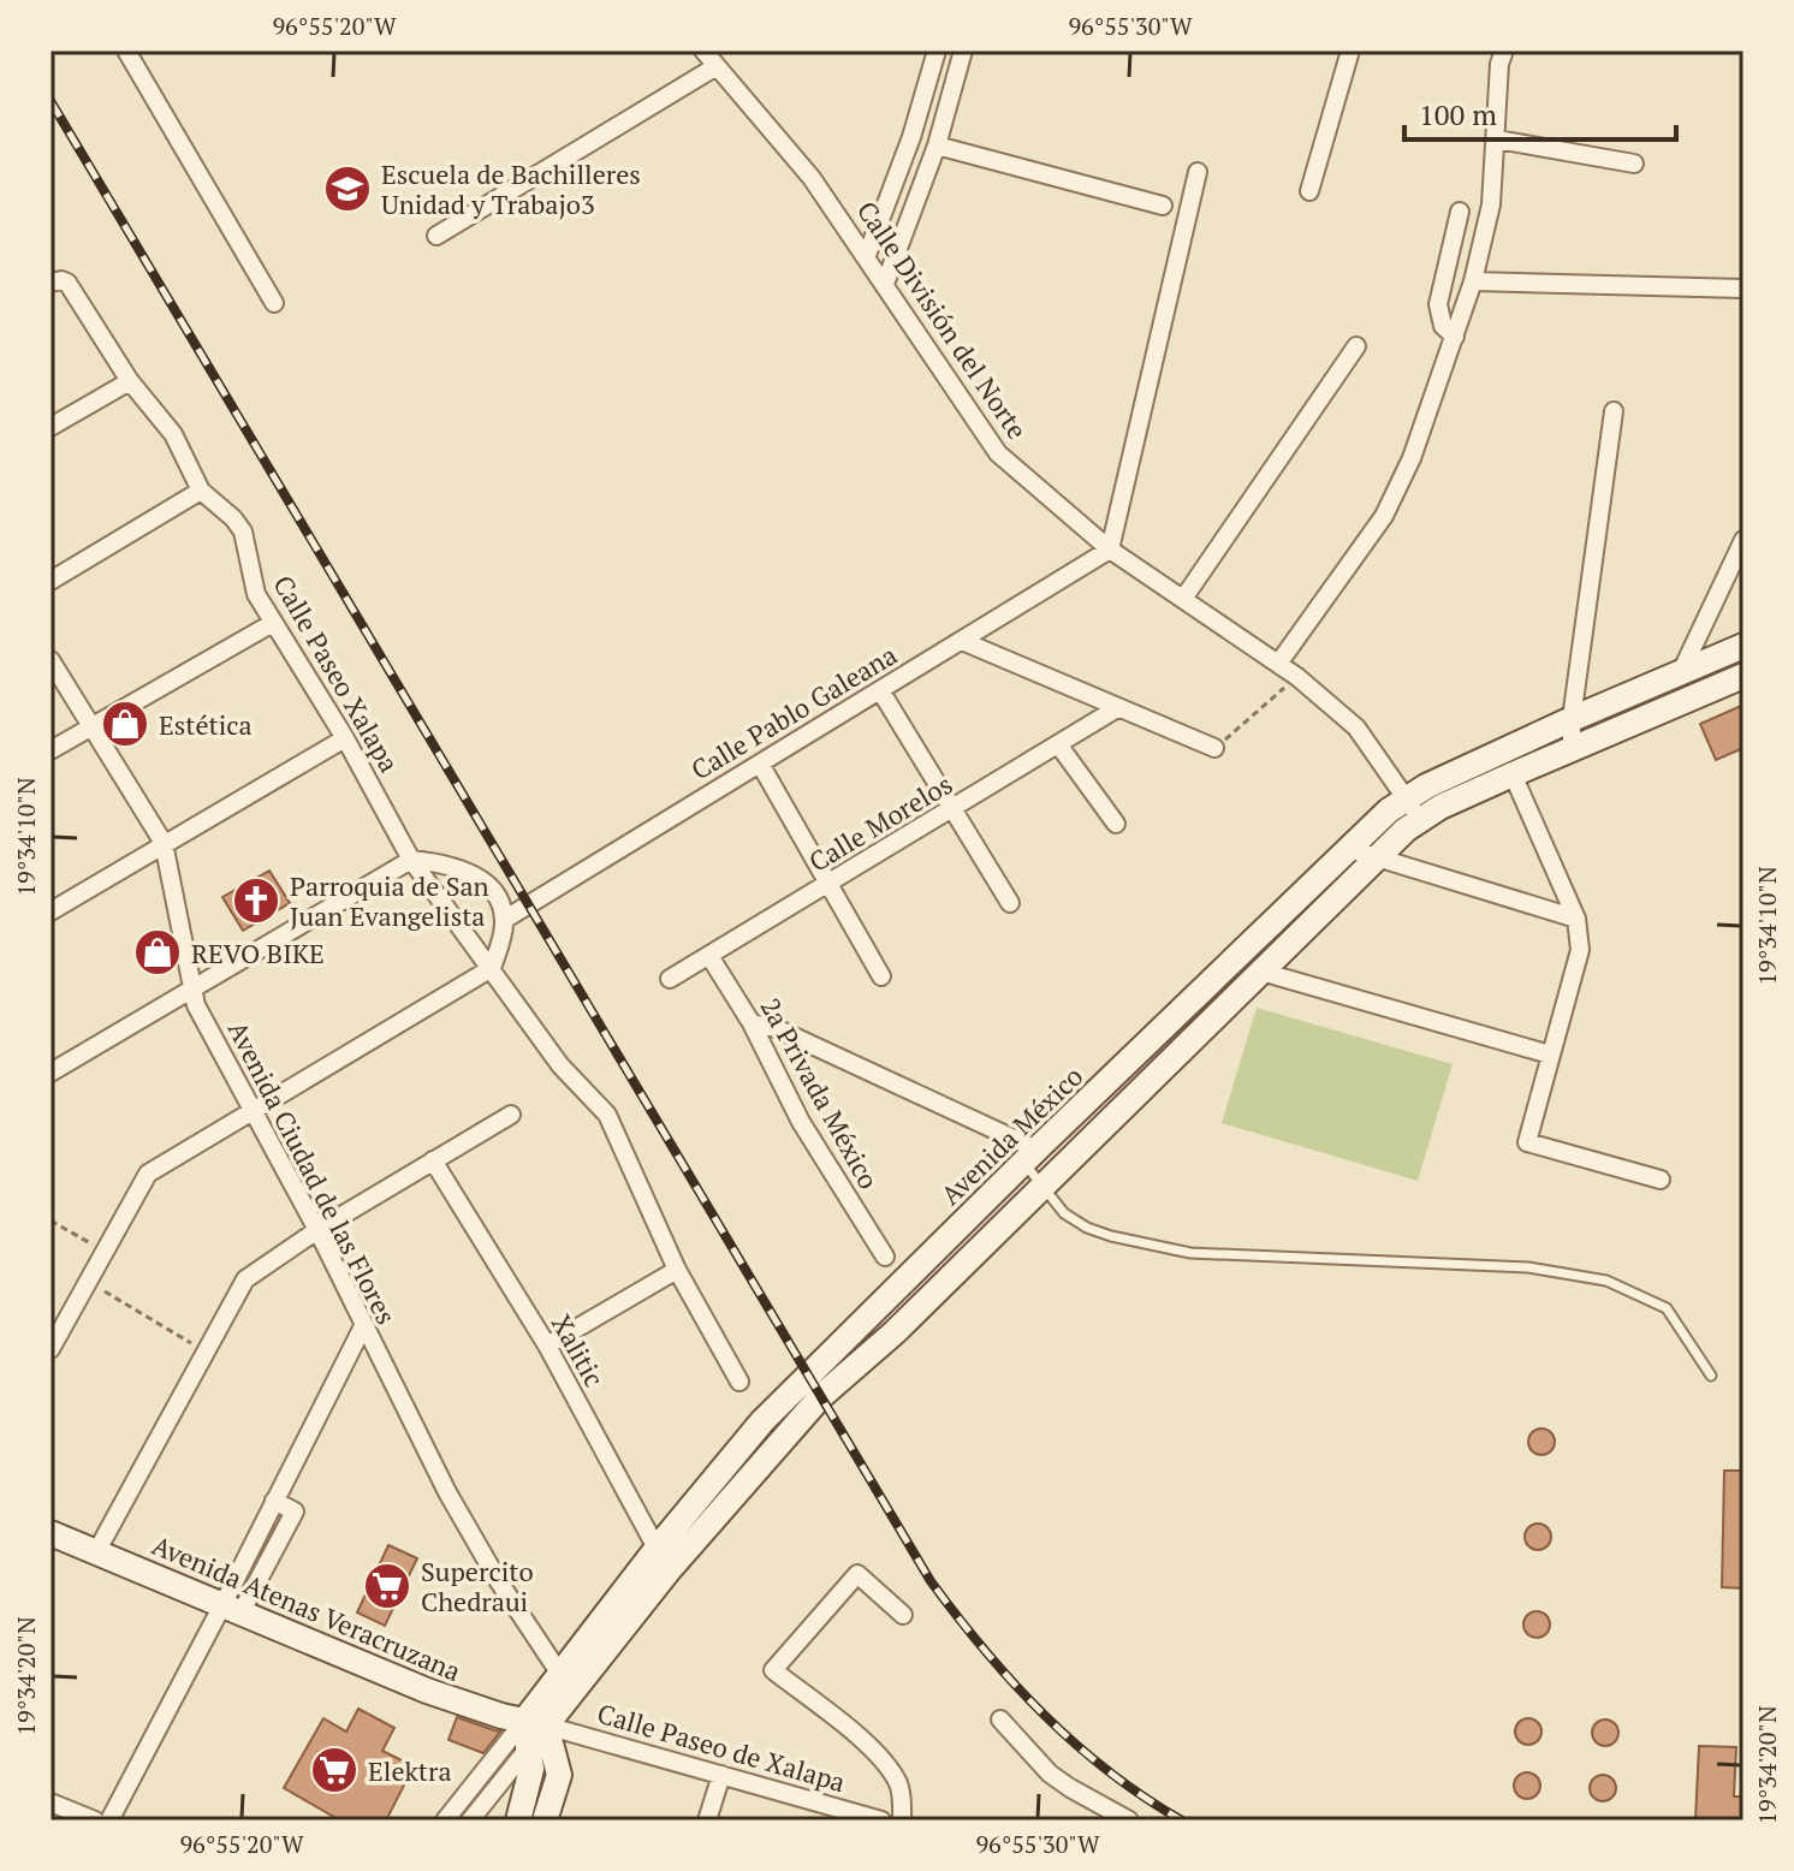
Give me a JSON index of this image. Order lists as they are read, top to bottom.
{
  "streets": {
    "main road": ["Avenida México", "Avenida Atenas Veracruzana"],
    "street": [
      "Calle División del Norte",
      "Calle Paseo Xalapa",
      "Calle Pablo Galeana",
      "Calle Morelos",
      "2a Privada México",
      "Avenida Ciudad de las Flores",
      "Xalitic",
      "Calle Paseo de Xalapa"
    ]
  },
  "crossings": [
    ["Calle División del Norte", "Calle Pablo Galeana"],
    ["Calle División del Norte", "Avenida México"],
    ["Calle Morelos", "2a Privada México"],
    ["Avenida México", "Avenida Ciudad de las Flores"],
    ["Avenida México", "Xalitic"],
    ["Avenida México", "Avenida Atenas Veracruzana"],
    ["Avenida México", "Calle Paseo de Xalapa"],
    ["Avenida Atenas Veracruzana", "Calle Paseo de Xalapa"]
  ],
  "places": {
    "school or university": ["Escuela de Bachilleres Unidad y Trabajo3"],
    "shop": ["Estética", "REVO BIKE"],
    "church": ["Parroquia de San Juan Evangelista"],
    "supermarket": ["Supercito Chedraui", "Elektra"]
  },
  "scale_bar": "100 m",
  "coordinates": [
    "96°55'20\"W",
    "96°55'30\"W",
    "19°34'10\"N",
    "19°34'20\"N"
  ]
}
